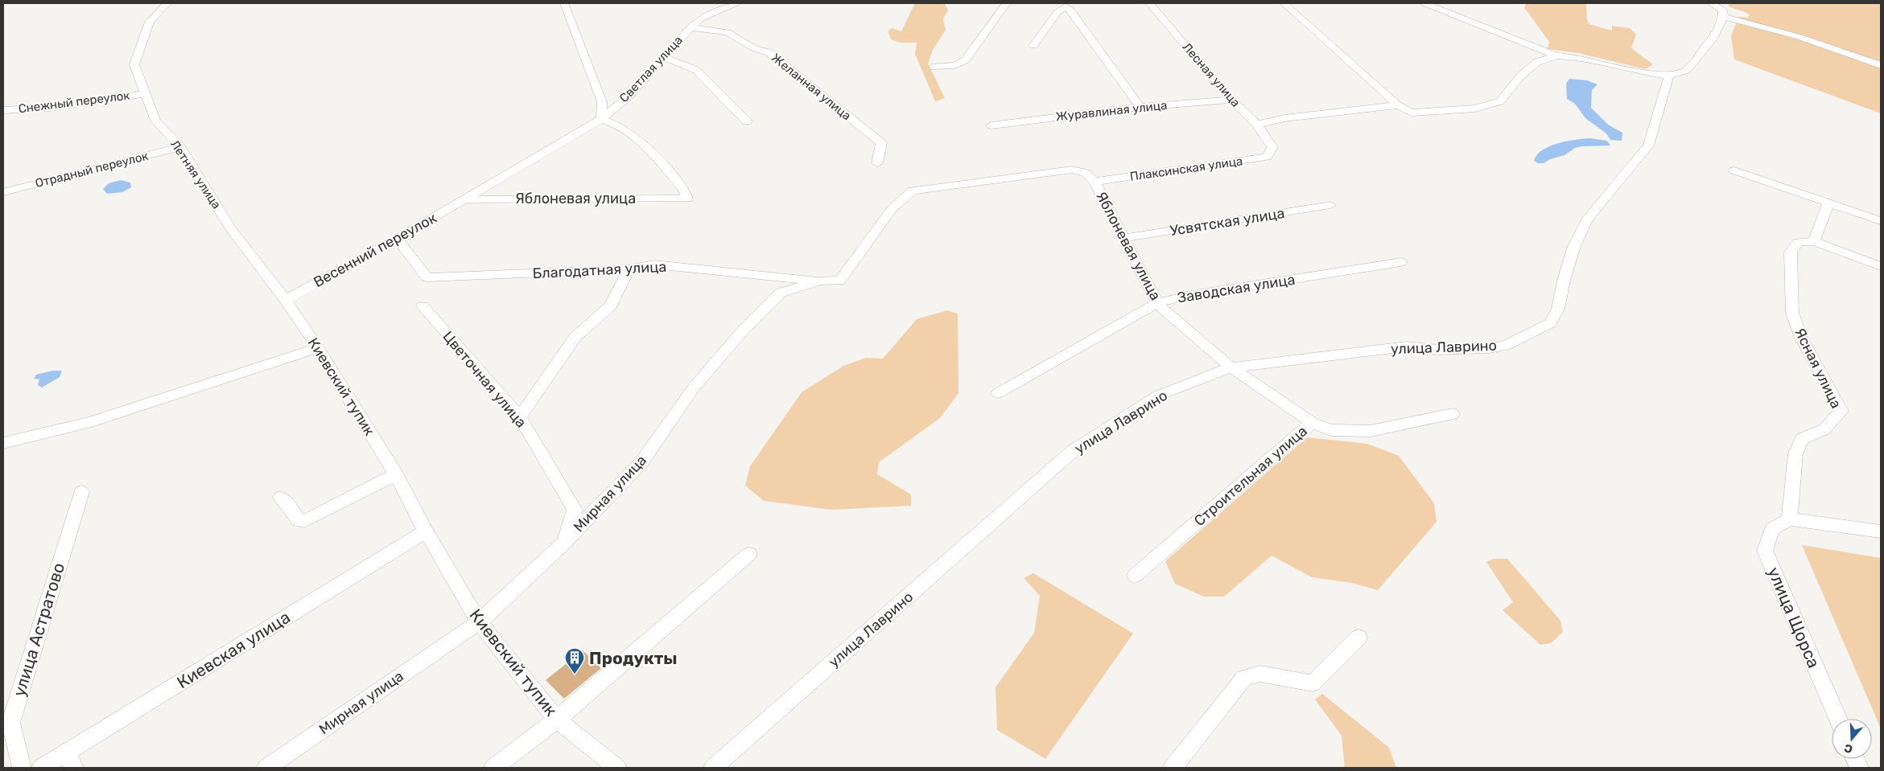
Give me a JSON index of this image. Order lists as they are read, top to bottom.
{
  "streets": {
    "street": [
      "Светлая улица",
      "Лесная улица",
      "Желанная улица",
      "Снежный переулок",
      "Журавлиная улица",
      "Плаксинская улица",
      "Отрадный переулок",
      "Летняя улица",
      "Яблоневая улица",
      "Усвятская улица",
      "Весенний переулок",
      "Благодатная улица",
      "Заводская улица",
      "улица Лаврино",
      "Ясная улица",
      "Цветочная улица",
      "Киевский тупик",
      "Строительная улица",
      "Мирная улица",
      "улица Щорса",
      "улица Астратово",
      "Киевская улица"
    ]
  },
  "crossings": [
    ["Светлая улица", "Желанная улица"],
    ["Светлая улица", "Яблоневая улица"],
    ["Светлая улица", "Весенний переулок"],
    ["Лесная улица", "Журавлиная улица"],
    ["Лесная улица", "Плаксинская улица"],
    ["Снежный переулок", "Летняя улица"],
    ["Плаксинская улица", "Яблоневая улица"],
    ["Отрадный переулок", "Летняя улица"],
    ["Летняя улица", "Весенний переулок"],
    ["Летняя улица", "Киевский тупик"],
    ["Яблоневая улица", "Усвятская улица"],
    ["Яблоневая улица", "Весенний переулок"],
    ["Яблоневая улица", "Заводская улица"],
    ["Яблоневая улица", "улица Лаврино"],
    ["Яблоневая улица", "Строительная улица"],
    ["Яблоневая улица", "Мирная улица"],
    ["Весенний переулок", "Благодатная улица"],
    ["Весенний переулок", "Киевский тупик"],
    ["Благодатная улица", "Мирная улица"],
    ["Ясная улица", "улица Щорса"],
    ["Цветочная улица", "Мирная улица"],
    ["Киевский тупик", "Мирная улица"],
    ["Киевский тупик", "Киевская улица"]
  ],
  "places": {
    "building": ["Продукты"]
  },
  "north": "bottom"
}
